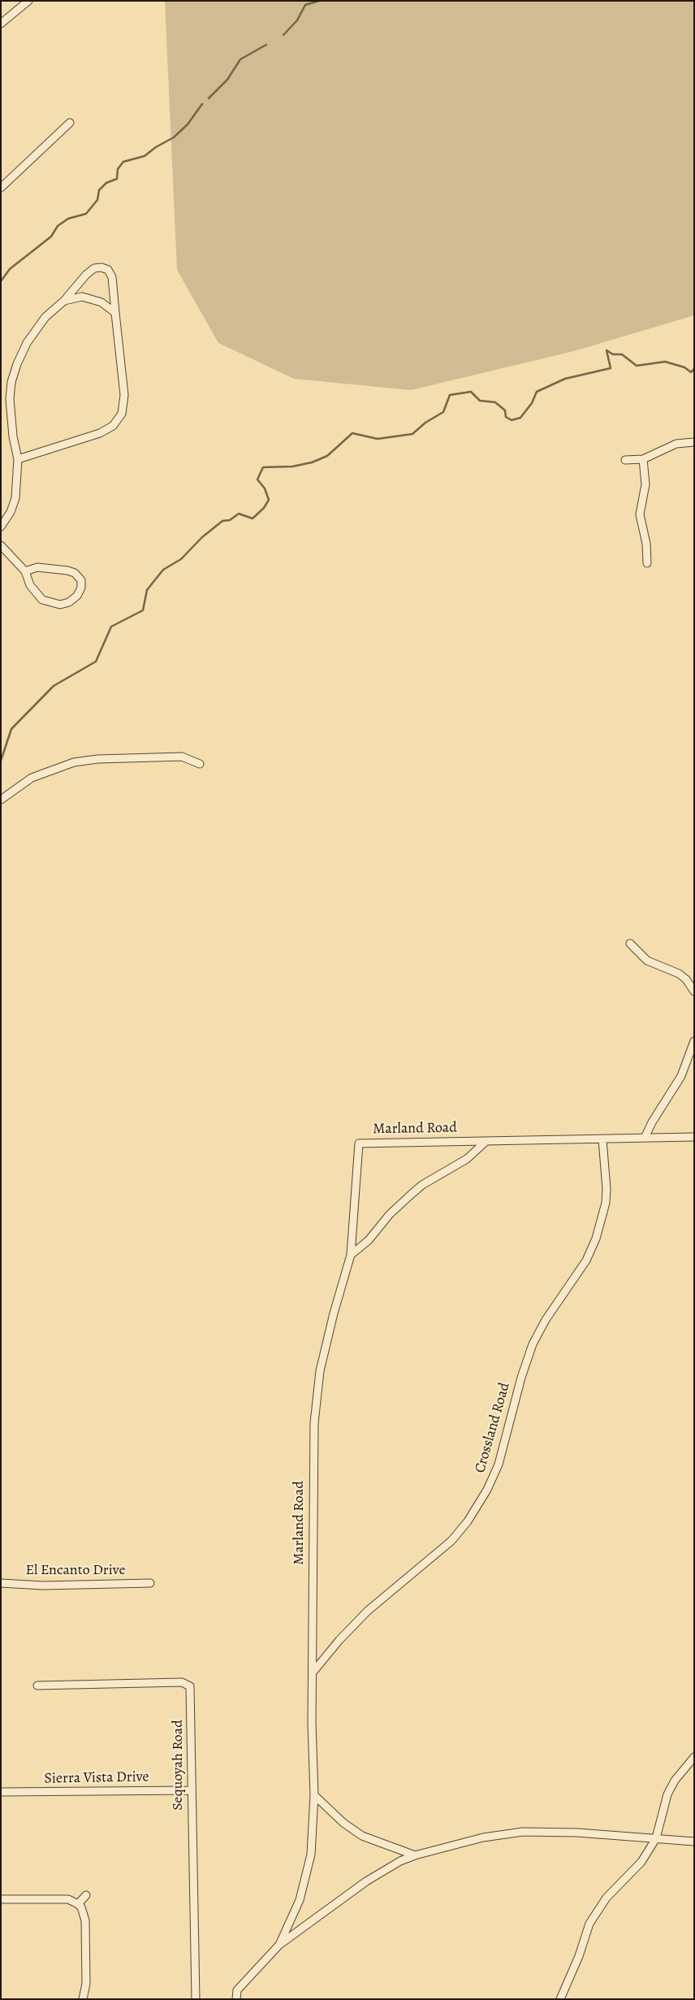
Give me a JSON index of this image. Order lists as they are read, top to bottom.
{
  "streets": {
    "street": [
      "Marland Road",
      "Crossland Road",
      "El Encanto Drive",
      "Sequoyah Road",
      "Sierra Vista Drive"
    ]
  },
  "crossings": [
    ["Marland Road", "Crossland Road"],
    ["Sequoyah Road", "Sierra Vista Drive"]
  ]
}
